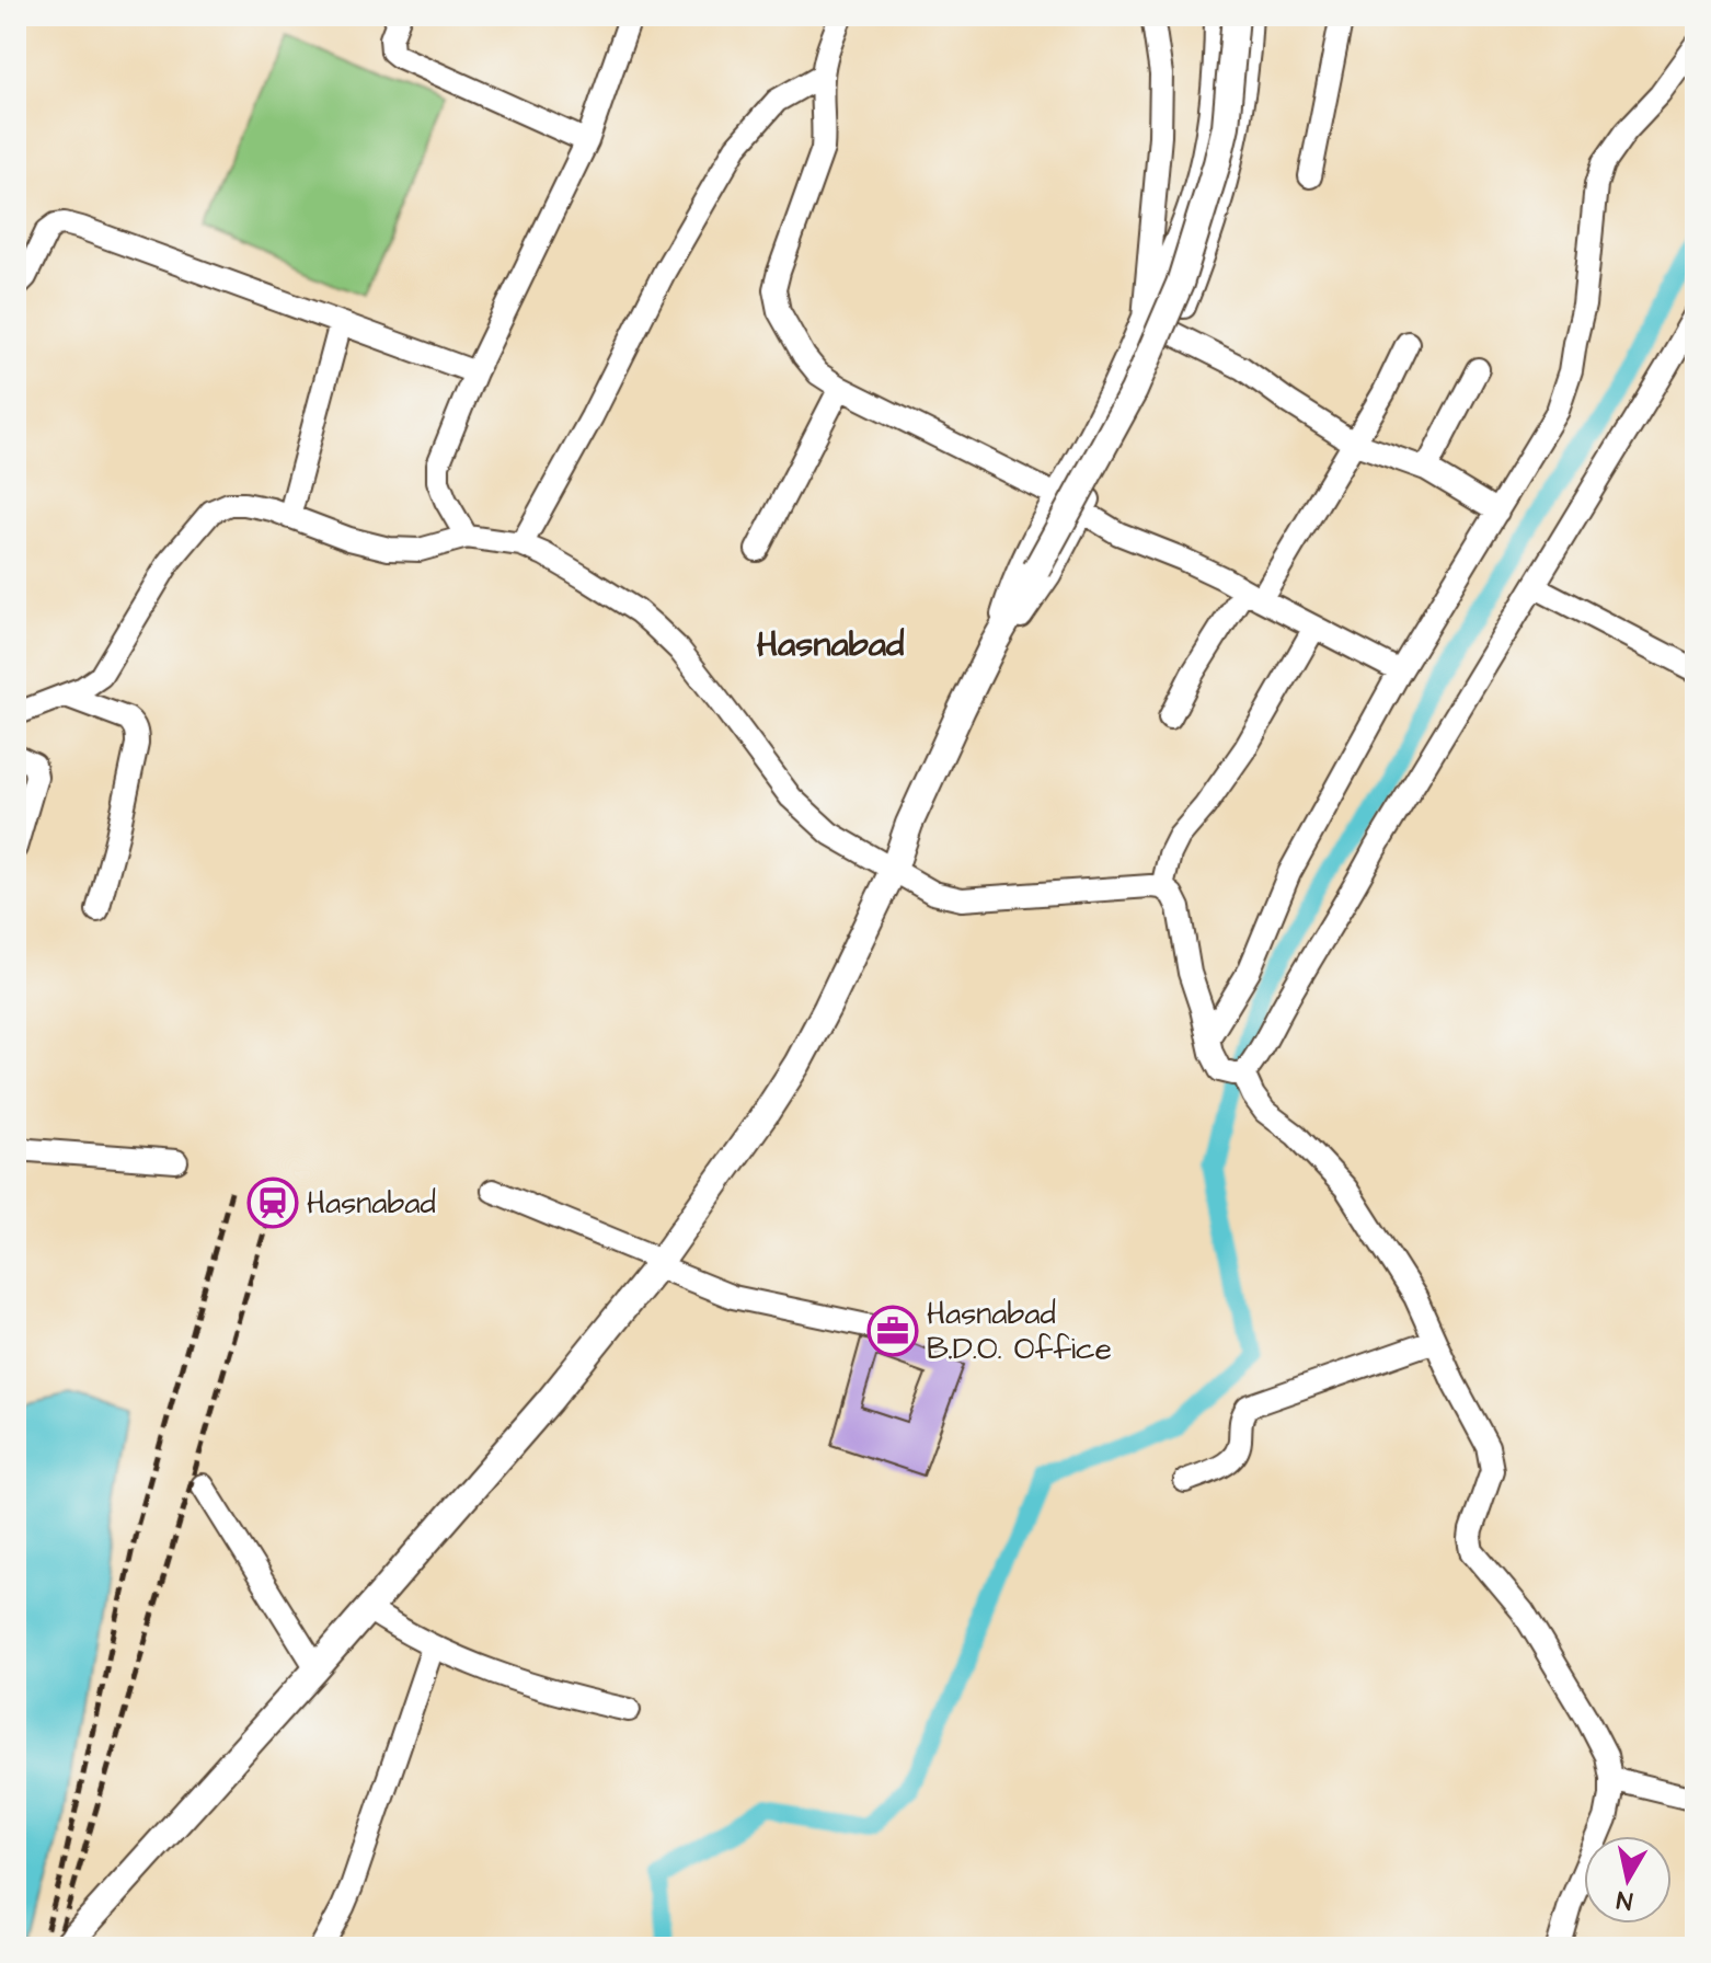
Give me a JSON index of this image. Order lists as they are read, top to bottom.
{
  "districts": ["Hasnabad"],
  "places": {
    "station": ["Hasnabad"],
    "office": ["Hasnabad B.D.O. Office"]
  },
  "north": "bottom"
}
